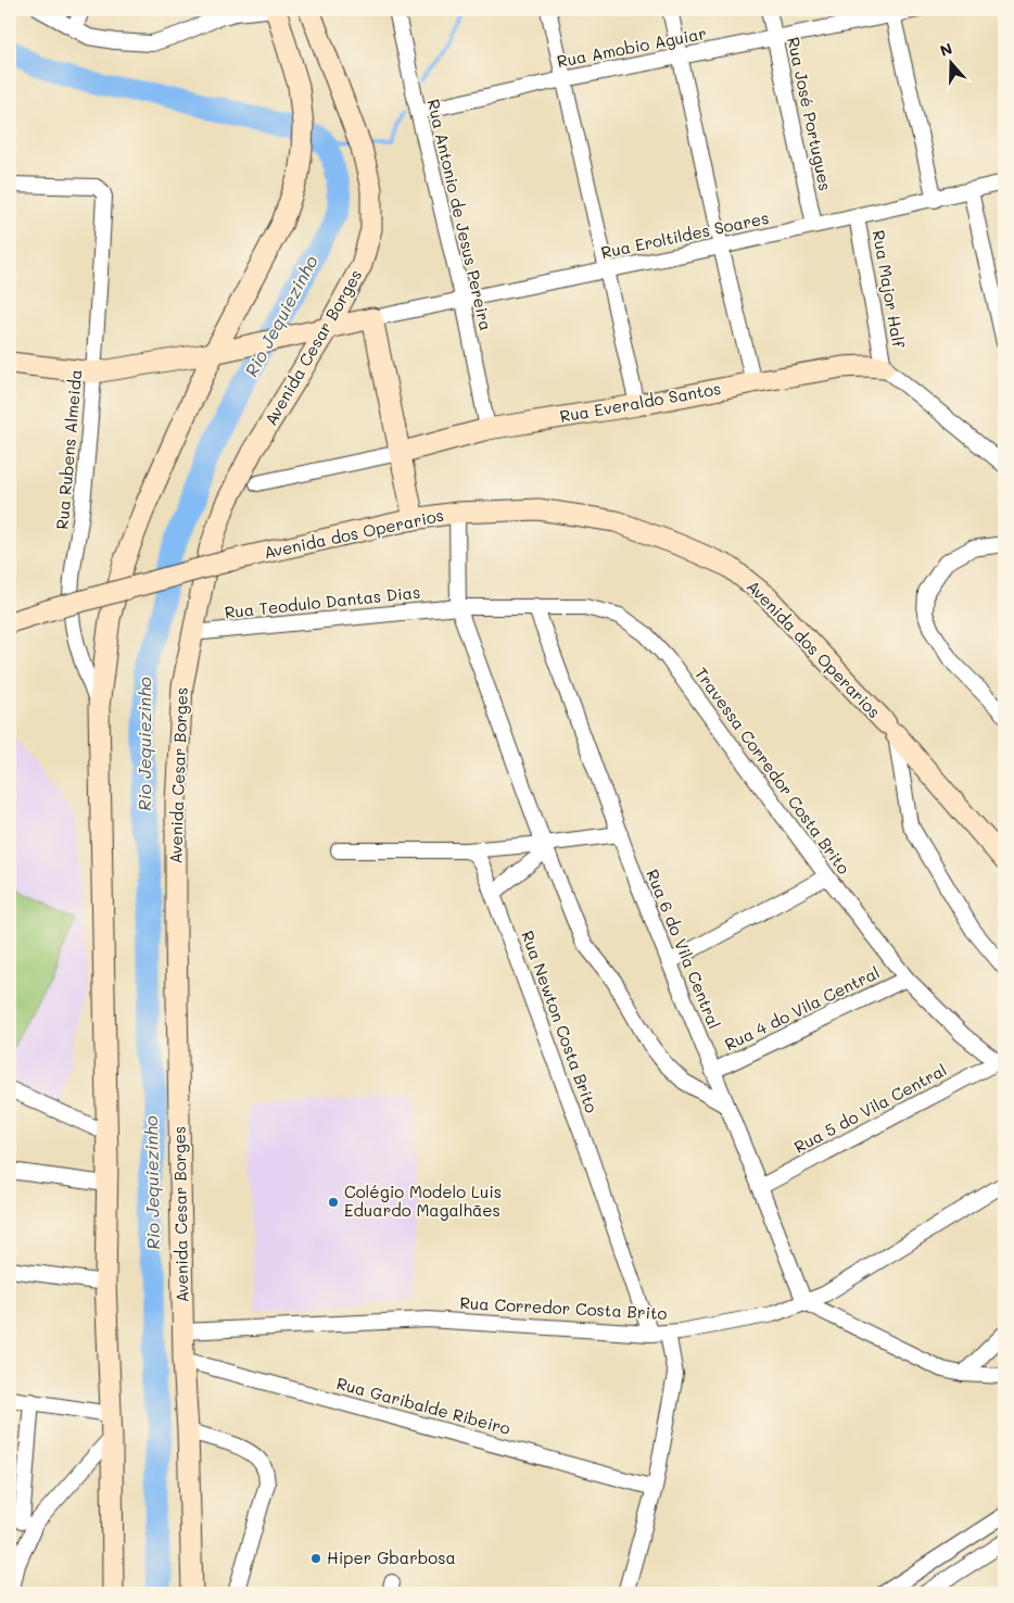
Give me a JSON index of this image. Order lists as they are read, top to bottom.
{
  "streets": {
    "main road": ["Avenida Cesar Borges", "Rua Everaldo Santos", "Avenida dos Operarios"],
    "street": [
      "Rua Amobio Aguiar",
      "Rua José Portugues",
      "Rua Antonio de Jesus Pereira",
      "Rua Eroltildes Soares",
      "Rua Major Half",
      "Rua Rubens Almeida",
      "Rua Teodulo Dantas Dias",
      "Travessa Corredor Costa Brito",
      "Rua 6 do Vila Central",
      "Rua 4 do Vila Central",
      "Rua Newton Costa Brito",
      "Rua 5 do Vila Central",
      "Rua Corredor Costa Brito",
      "Rua Garibalde Ribeiro"
    ]
  },
  "crossings": [
    ["Rua Amobio Aguiar", "Rua José Portugues"],
    ["Rua Amobio Aguiar", "Rua Antonio de Jesus Pereira"],
    ["Rua José Portugues", "Rua Eroltildes Soares"],
    ["Rua Antonio de Jesus Pereira", "Rua Eroltildes Soares"],
    ["Rua Antonio de Jesus Pereira", "Rua Everaldo Santos"],
    ["Rua Eroltildes Soares", "Rua Major Half"],
    ["Rua Major Half", "Rua Everaldo Santos"],
    ["Avenida Cesar Borges", "Rua Teodulo Dantas Dias"],
    ["Avenida Cesar Borges", "Rua Corredor Costa Brito"],
    ["Avenida Cesar Borges", "Rua Garibalde Ribeiro"],
    ["Rua Teodulo Dantas Dias", "Travessa Corredor Costa Brito"],
    ["Travessa Corredor Costa Brito", "Rua 6 do Vila Central"],
    ["Travessa Corredor Costa Brito", "Rua 4 do Vila Central"],
    ["Travessa Corredor Costa Brito", "Rua 5 do Vila Central"],
    ["Rua 6 do Vila Central", "Rua 4 do Vila Central"],
    ["Rua 6 do Vila Central", "Rua 5 do Vila Central"],
    ["Rua 6 do Vila Central", "Rua Corredor Costa Brito"],
    ["Rua Newton Costa Brito", "Rua Corredor Costa Brito"]
  ],
  "water": ["Rio Jequiezinho"],
  "places": ["Colégio Modelo Luis Eduardo Magalhães", "Hiper Gbarbosa"],
  "north": "top"
}
